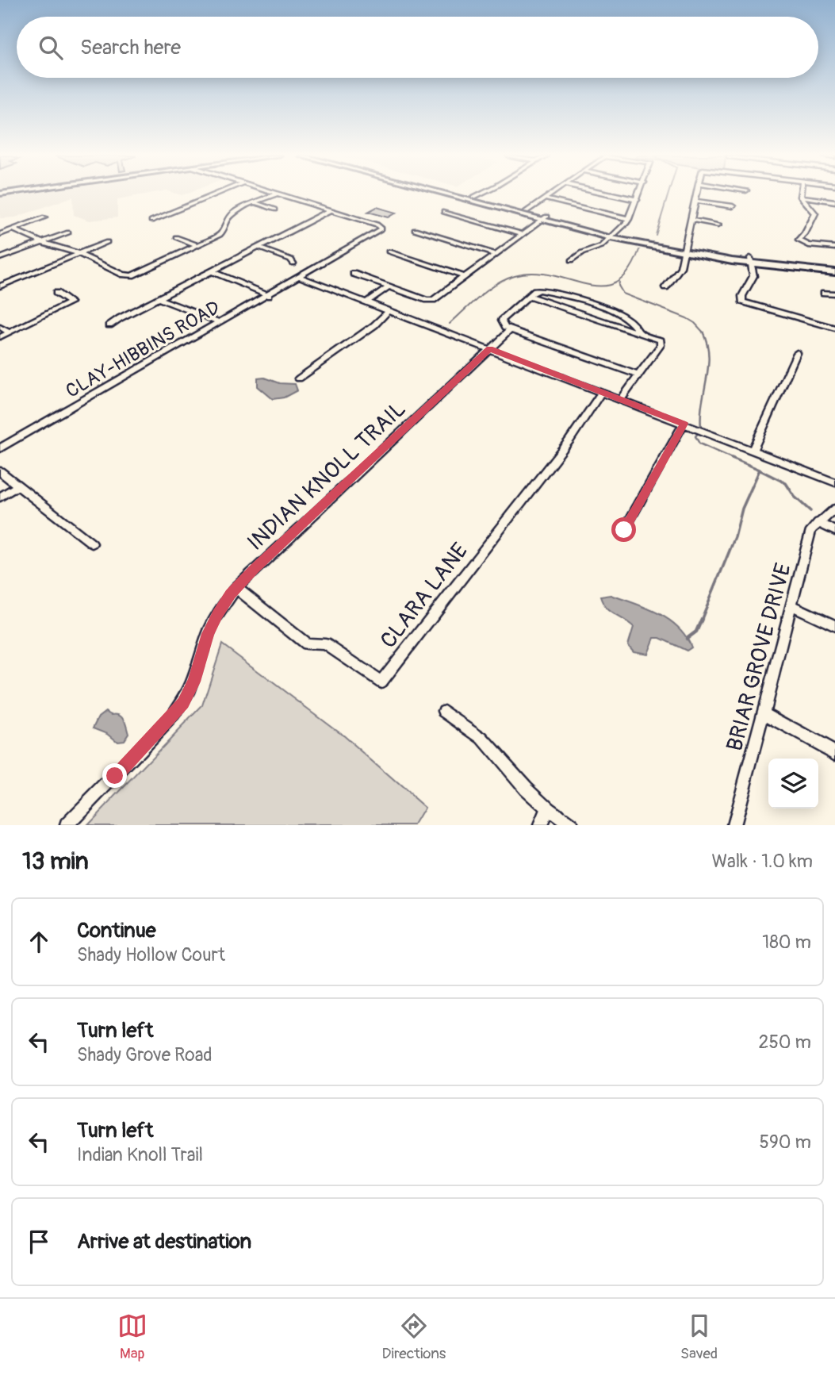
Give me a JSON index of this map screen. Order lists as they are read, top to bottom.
{
  "streets": {
    "street": [
      "CLAY-HIBBINS ROAD",
      "INDIAN KNOLL TRAIL",
      "CLARA LANE",
      "BRIAR GROVE DRIVE"
    ]
  },
  "crossings": [
    ["INDIAN KNOLL TRAIL", "CLARA LANE"]
  ],
  "page": {
    "search": "Search here",
    "heading": ["13 min", "Walk · 1.0 km"],
    "list": [
      ["Continue", "Shady Hollow Court", "180 m"],
      ["Turn left", "Shady Grove Road", "250 m"],
      ["Turn left", "Indian Knoll Trail", "590 m"],
      "Arrive at destination"
    ],
    "nav": ["Map", "Directions", "Saved"]
  }
}
